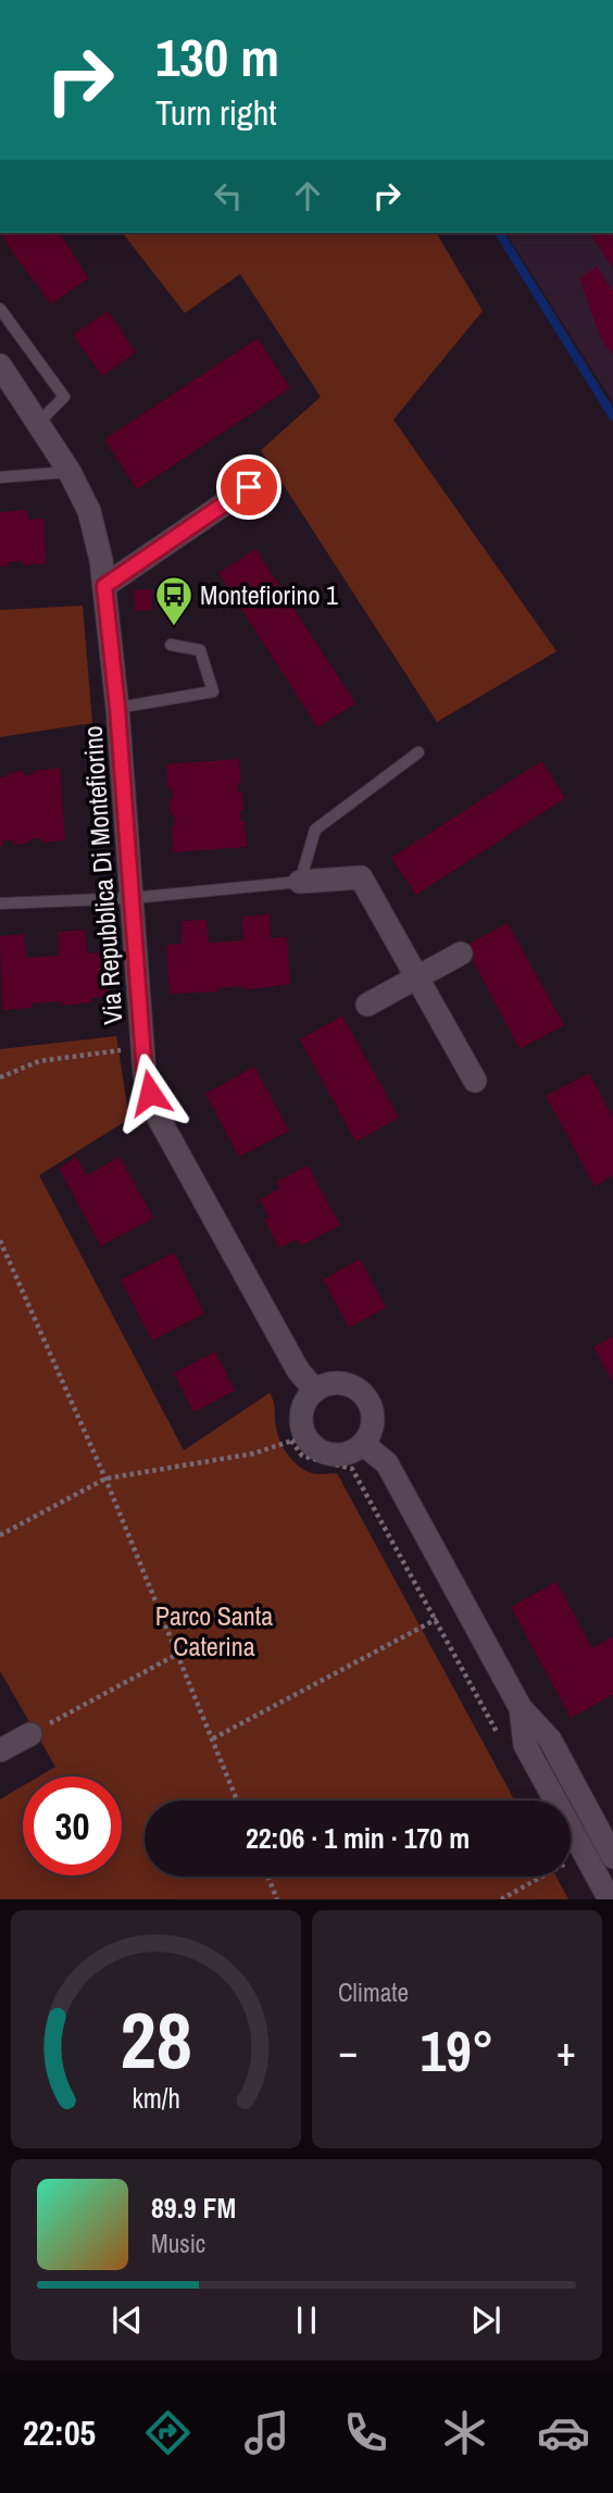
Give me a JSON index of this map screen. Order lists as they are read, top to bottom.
{
  "streets": {
    "street": ["Via Repubblica Di Montefiorino"]
  },
  "parks": ["Parco Santa Caterina"],
  "places": {
    "bus stop": ["Montefiorino 1"]
  },
  "page": {
    "turn": ["130 m", "Turn right"],
    "limit": "30",
    "trip": "22:06 · 1 min · 170 m",
    "tile": "Climate",
    "heat": ["−", "19°", "+"],
    "song": ["89.9 FM", "Music"],
    "tabs": "22:05",
    "gauge": ["28", "km/h"]
  }
}
